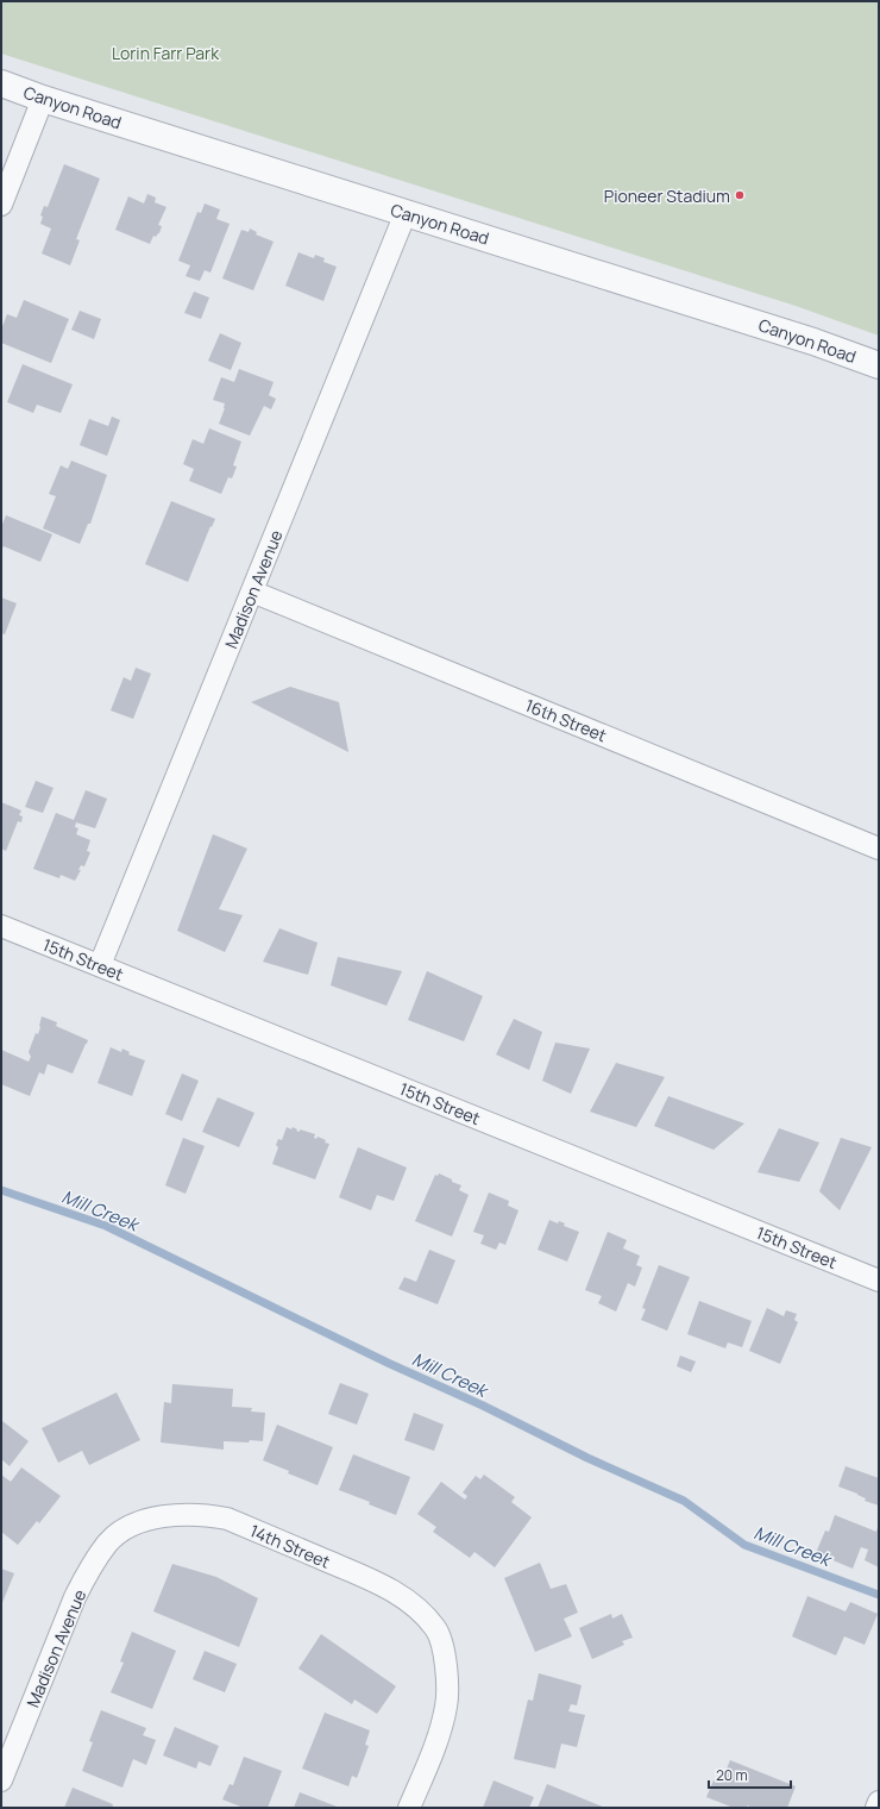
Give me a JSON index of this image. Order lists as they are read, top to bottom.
{
  "streets": {
    "street": [
      "Canyon Road",
      "Madison Avenue",
      "16th Street",
      "15th Street",
      "14th Street"
    ]
  },
  "crossings": [
    ["Canyon Road", "Madison Avenue"],
    ["Madison Avenue", "16th Street"],
    ["Madison Avenue", "15th Street"],
    ["Madison Avenue", "14th Street"]
  ],
  "water": ["Mill Creek"],
  "parks": ["Lorin Farr Park"],
  "places": ["Pioneer Stadium"],
  "scale_bar": "20 m"
}
